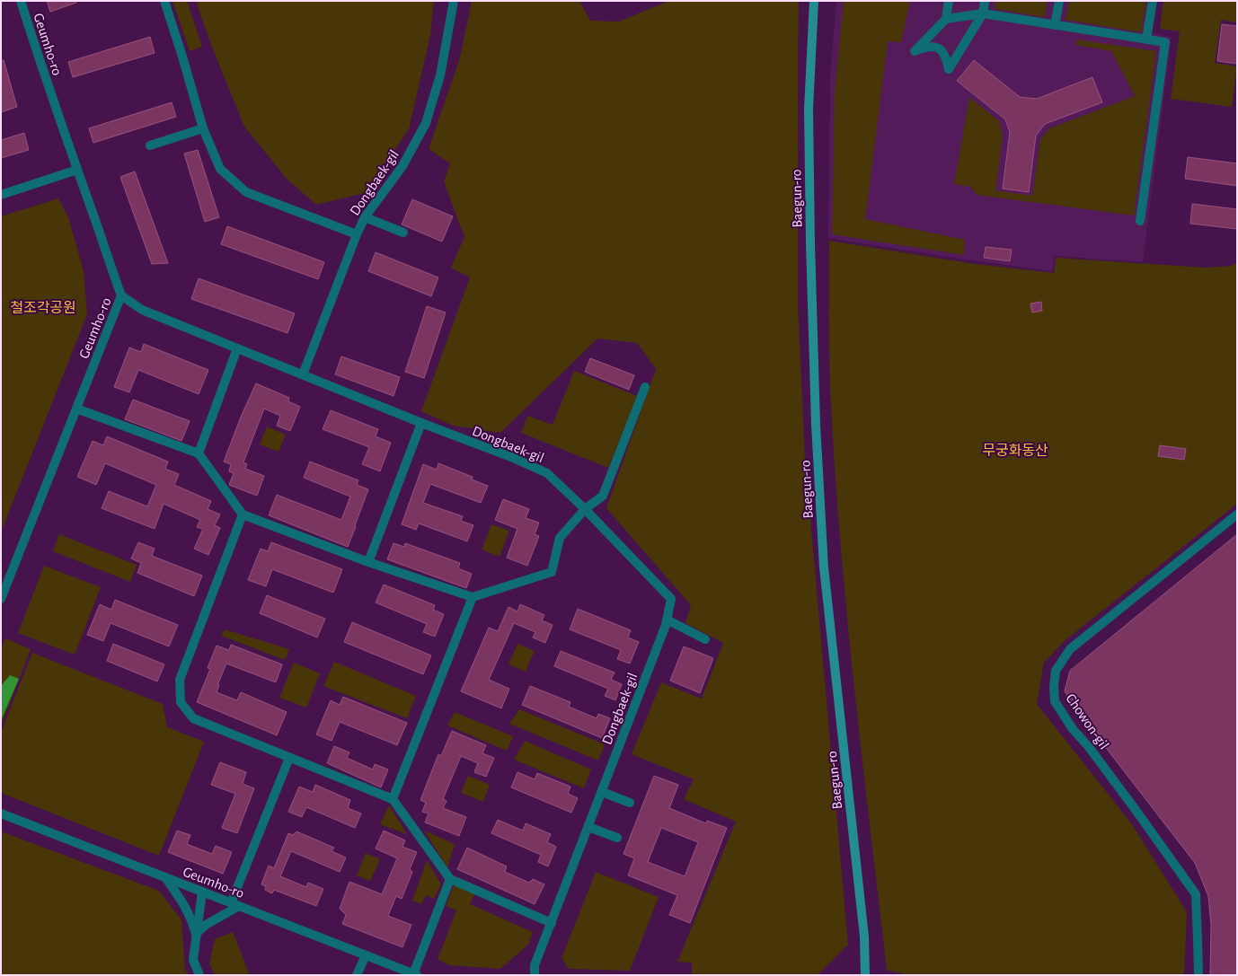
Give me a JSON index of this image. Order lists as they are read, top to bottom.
{
  "streets": {
    "main road": ["Baegun-ro"],
    "street": ["Geumho-ro", "Dongbaek-gil", "Chowon-gil"]
  },
  "parks": ["철조각공원", "무궁화동산"]
}
